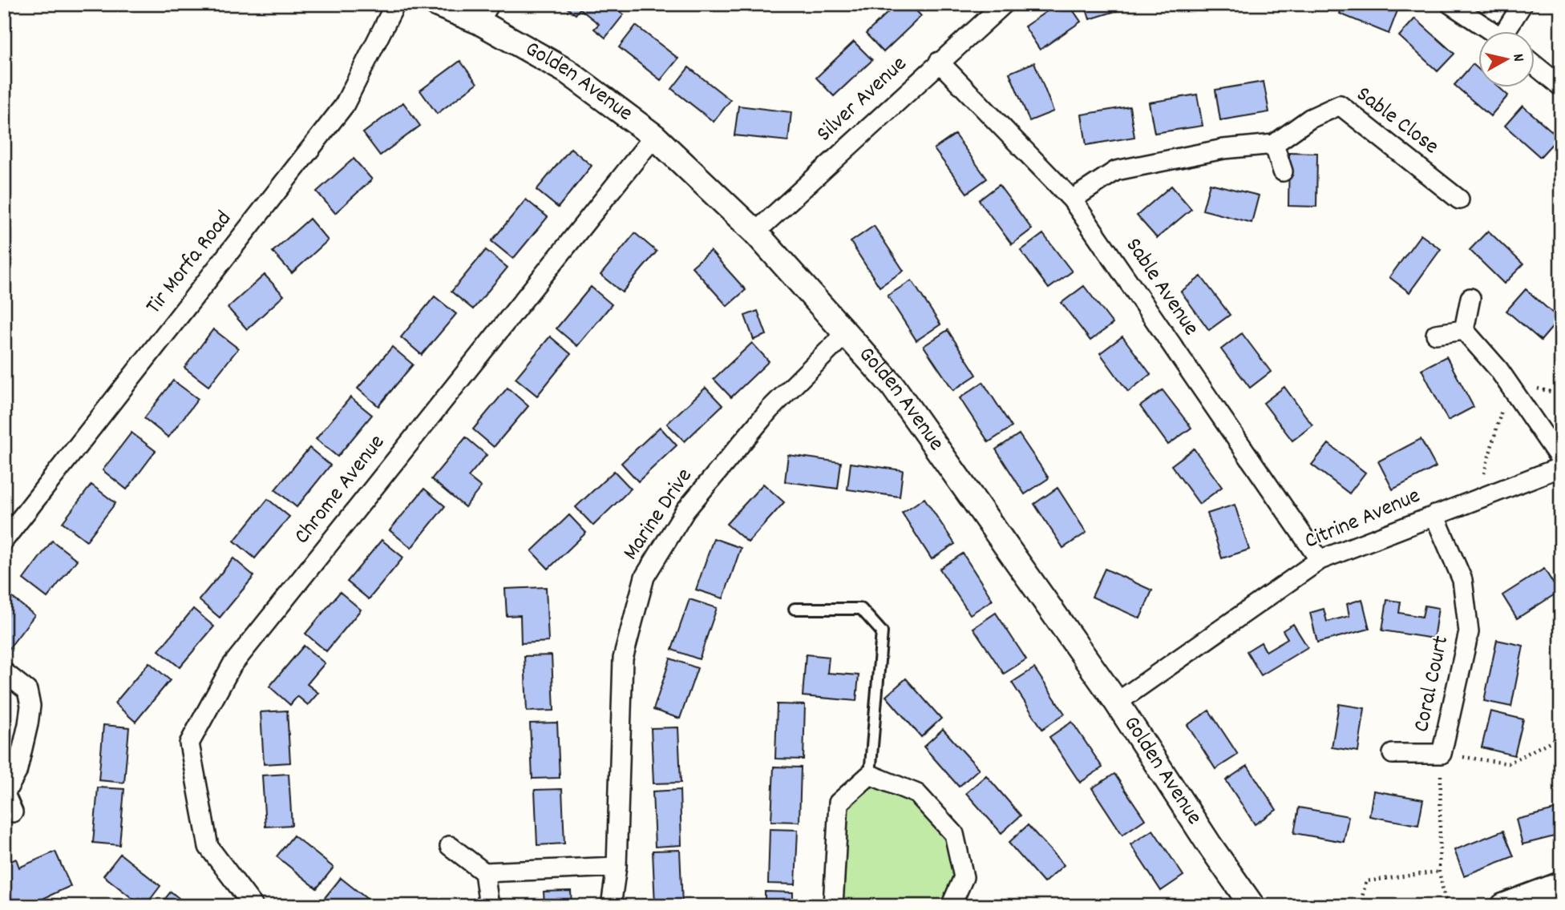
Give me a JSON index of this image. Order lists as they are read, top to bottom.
{
  "streets": {
    "street": [
      "Golden Avenue",
      "Silver Avenue",
      "Sable Close",
      "Tir Morfa Road",
      "Sable Avenue",
      "Chrome Avenue",
      "Marine Drive",
      "Citrine Avenue",
      "Coral Court"
    ]
  },
  "crossings": [
    ["Golden Avenue", "Silver Avenue"],
    ["Golden Avenue", "Chrome Avenue"],
    ["Golden Avenue", "Marine Drive"],
    ["Golden Avenue", "Citrine Avenue"],
    ["Silver Avenue", "Sable Avenue"],
    ["Sable Close", "Sable Avenue"],
    ["Sable Avenue", "Citrine Avenue"],
    ["Citrine Avenue", "Coral Court"]
  ],
  "north": "right"
}
